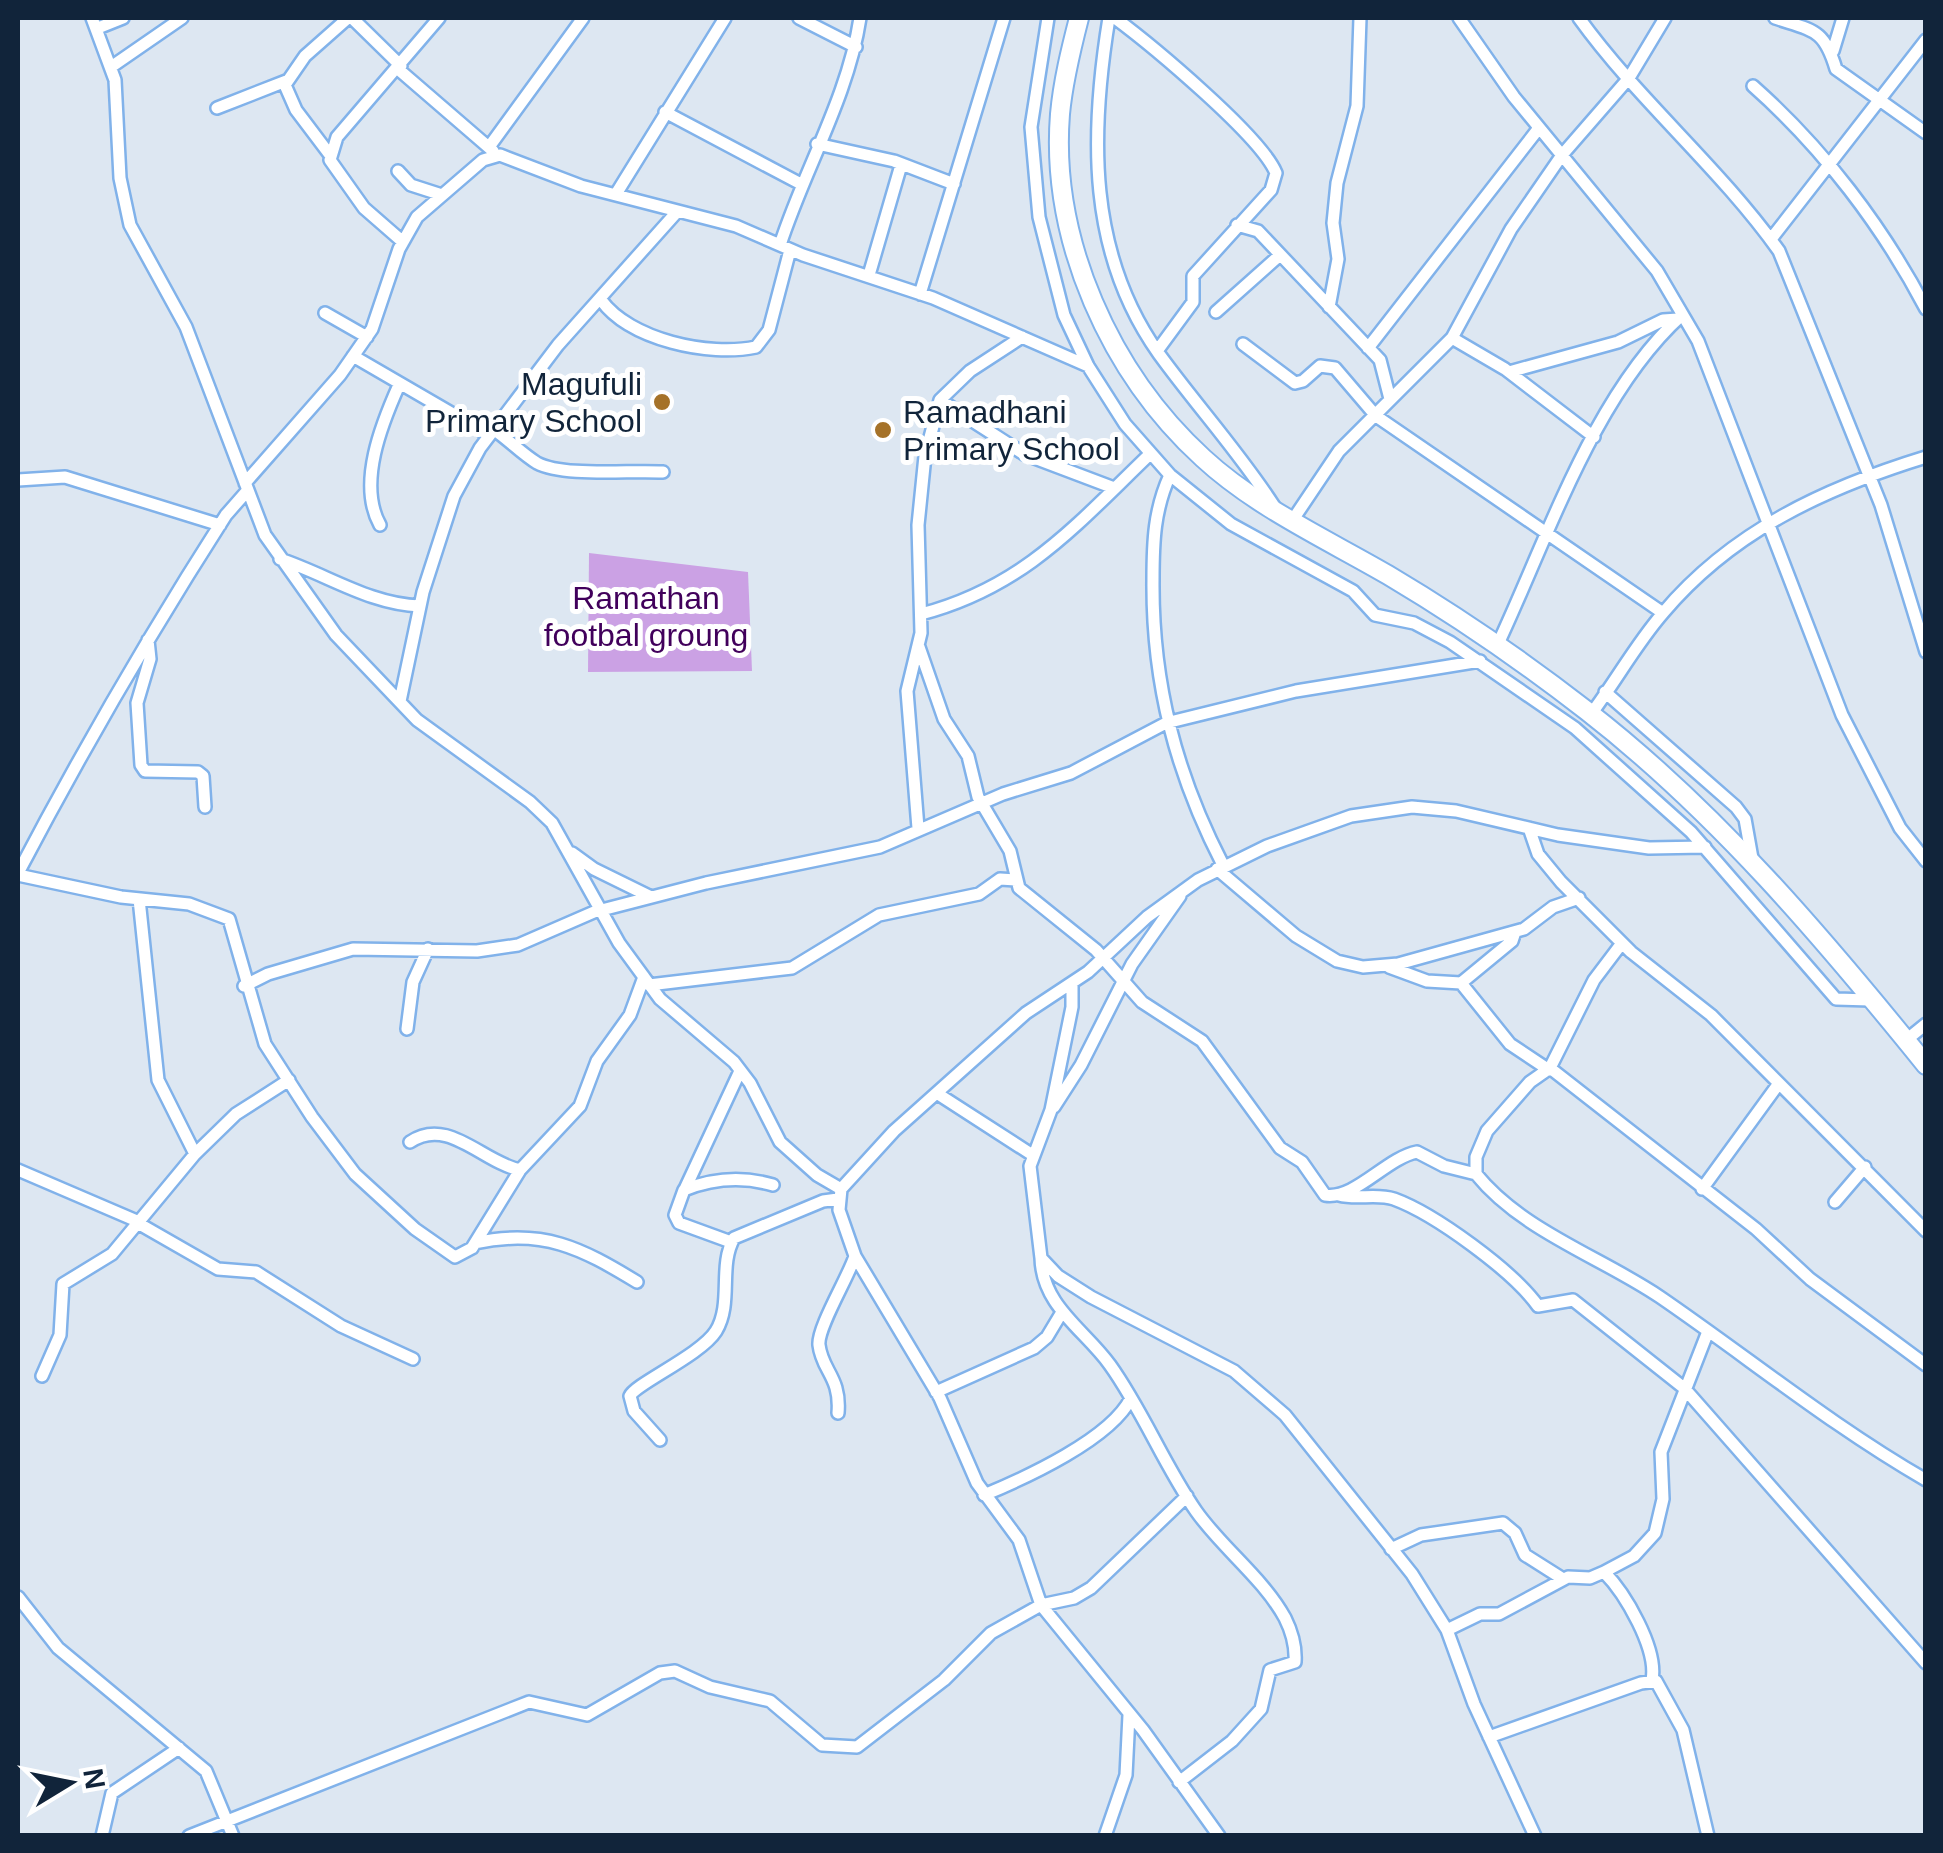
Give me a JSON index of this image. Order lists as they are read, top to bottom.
{
  "parks": ["Ramathan footbal groung"],
  "places": ["Magufuli Primary School", "Ramadhani Primary School"],
  "north": "right"
}
